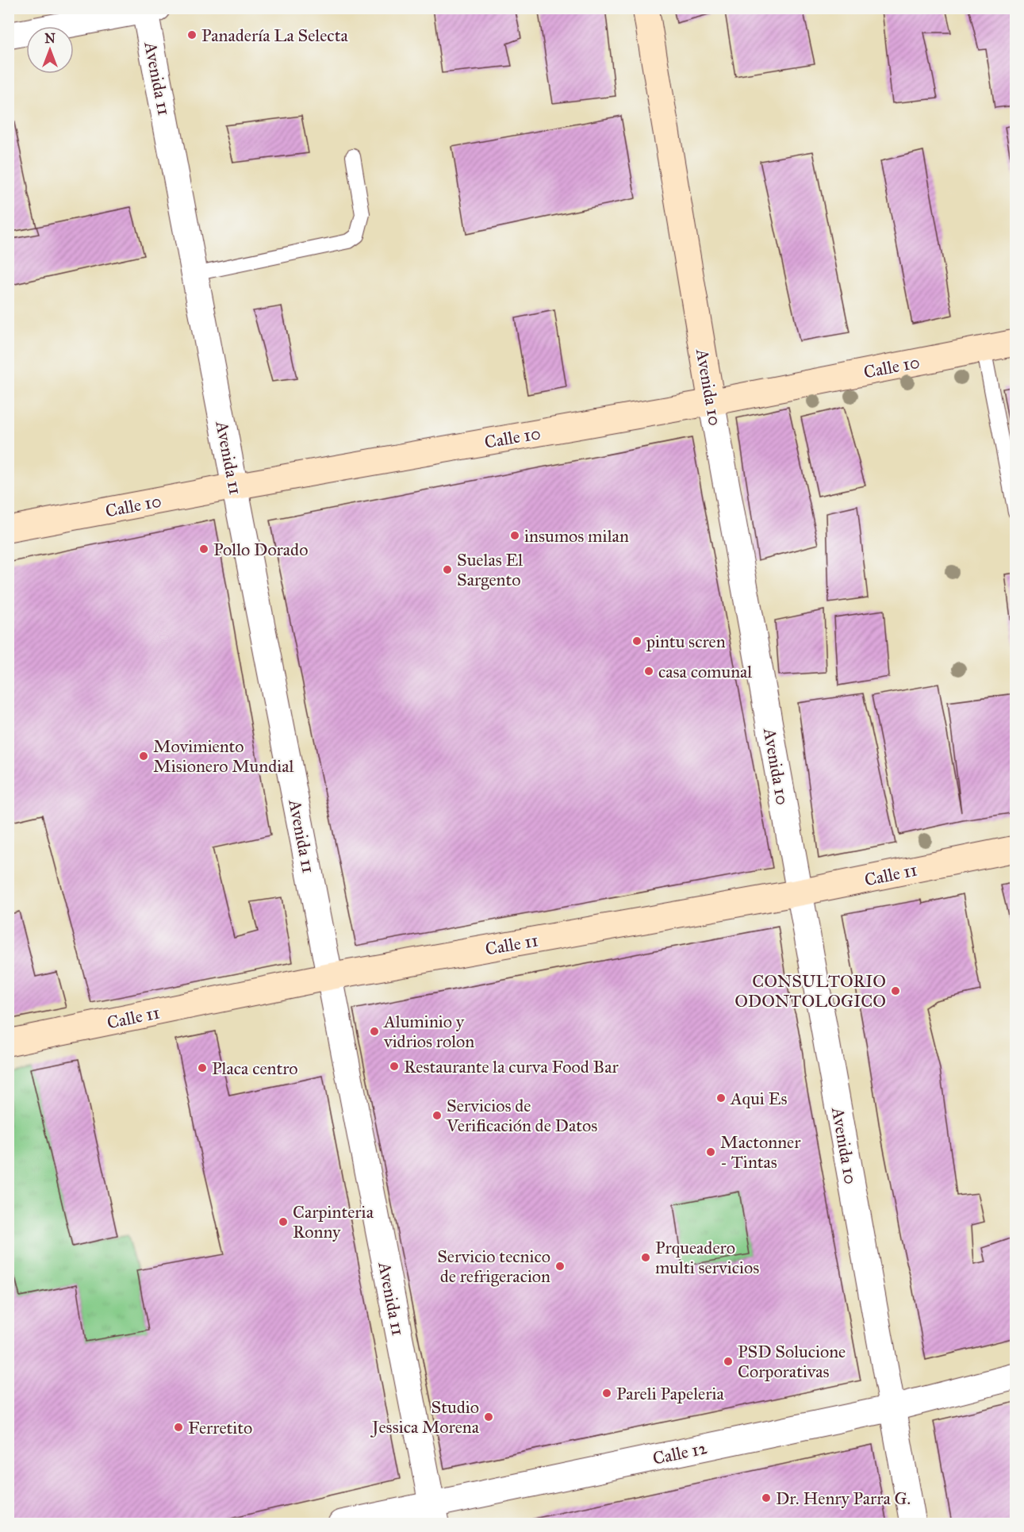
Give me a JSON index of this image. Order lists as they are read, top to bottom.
{
  "streets": {
    "street": [
      "Avenida 11",
      "Calle 10",
      "Avenida 10",
      "Calle 11",
      "Calle 12"
    ]
  },
  "crossings": [
    ["Avenida 11", "Calle 10"],
    ["Avenida 11", "Calle 11"],
    ["Avenida 11", "Calle 12"],
    ["Calle 10", "Avenida 10"],
    ["Avenida 10", "Calle 11"],
    ["Avenida 10", "Calle 12"]
  ],
  "places": [
    "Panadería La Selecta",
    "insumos milan",
    "Pollo Dorado",
    "Suelas El Sargento",
    "pintu scren",
    "casa comunal",
    "Movimiento Misionero Mundial",
    "CONSULTORIO ODONTOLOGICO",
    "Aluminio y vidrios rolon",
    "Restaurante la curva Food Bar",
    "Placa centro",
    "Aqui Es",
    "Servicios de Verificación de Datos",
    "Mactonner - Tintas",
    "Carpinteria Ronny",
    "Prqueadero multi servicios",
    "Servicio tecnico de refrigeracion",
    "PSD Solucione Corporativas",
    "Pareli Papeleria",
    "Studio Jessica Morena",
    "Ferretito",
    "Dr. Henry Parra G."
  ],
  "north": "top"
}
